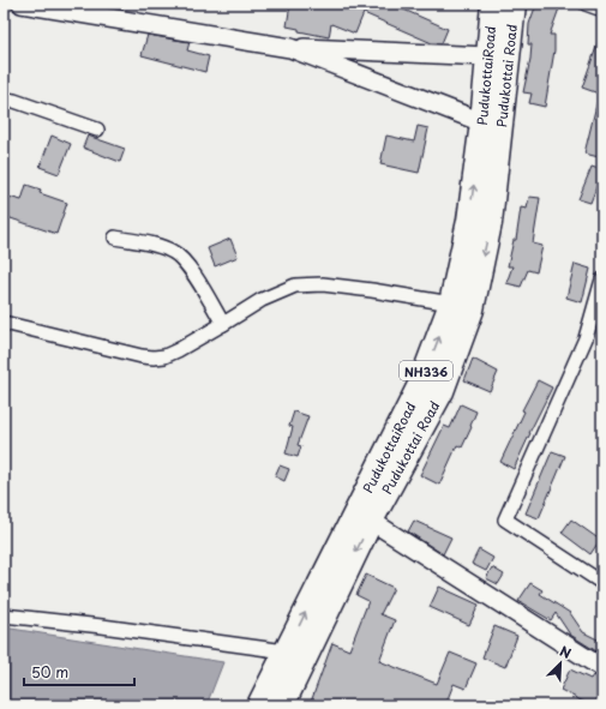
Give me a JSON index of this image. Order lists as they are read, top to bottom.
{
  "streets": {
    "highway": ["PudukottaiRoad", "Pudukottai Road", "NH336"]
  },
  "crossings": [
    ["PudukottaiRoad", "Pudukottai Road"],
    ["Pudukottai Road", "NH336"]
  ],
  "one_way": ["PudukottaiRoad", "Pudukottai Road"],
  "scale_bar": "50 m",
  "north": "top right"
}
